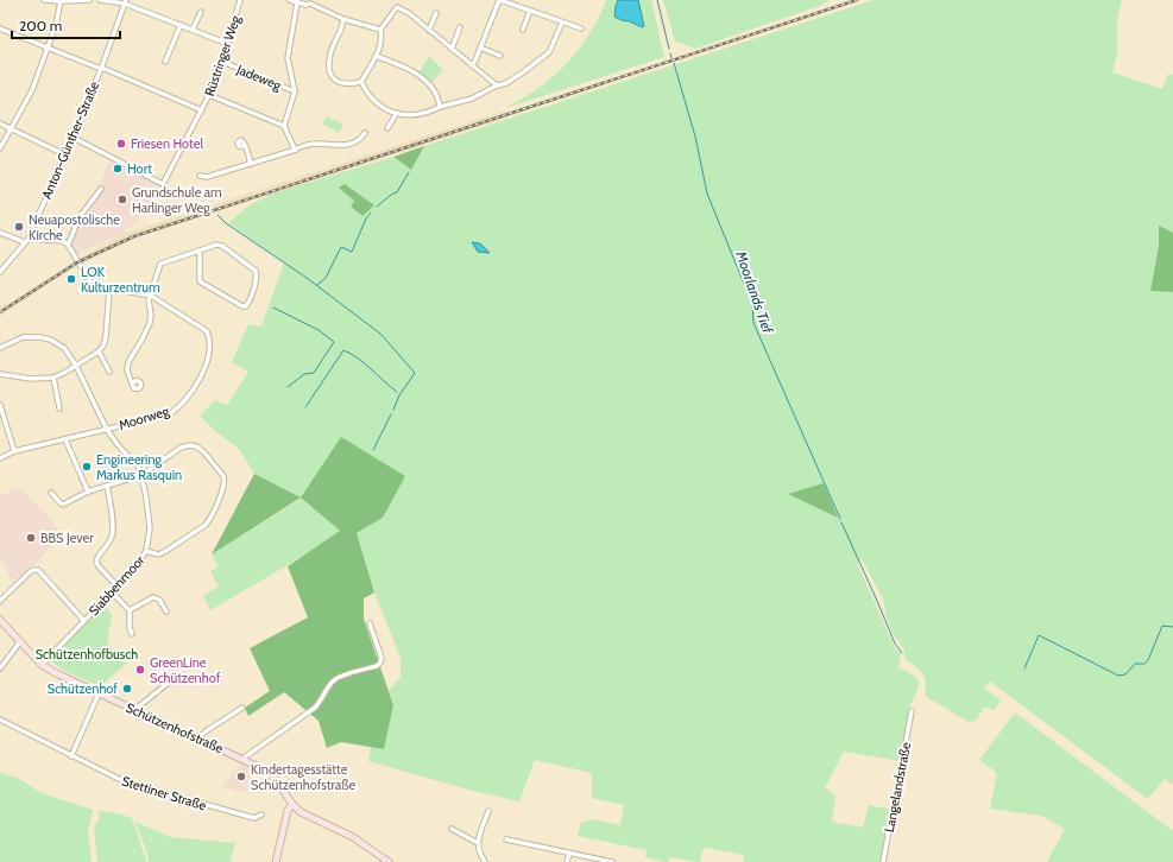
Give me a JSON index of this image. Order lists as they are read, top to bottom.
{
  "streets": {
    "main road": ["Schützenhofstraße"],
    "street": [
      "Rüstringer Weg",
      "Jadeweg",
      "Anton-Günther-Straße",
      "Moorweg",
      "Siabbenmoor",
      "Langelandstraße",
      "Stettiner Straße"
    ]
  },
  "crossings": [
    ["Rüstringer Weg", "Jadeweg"],
    ["Rüstringer Weg", "Anton-Günther-Straße"],
    ["Moorweg", "Siabbenmoor"],
    ["Siabbenmoor", "Schützenhofstraße"]
  ],
  "water": ["Moorlands Tief"],
  "parks": ["Schützenhofbusch"],
  "places": [
    "Friesen Hotel",
    "Hort",
    "Grundschule am Harlinger Weg",
    "Neuapostolische Kirche",
    "LOK Kulturzentrum",
    "Engineering Markus Rasquin",
    "BBS Jever",
    "GreenLine Schützenhof",
    "Schützenhof",
    "Kindertagesstätte Schützenhofstraße"
  ],
  "scale_bar": "200 m"
}
